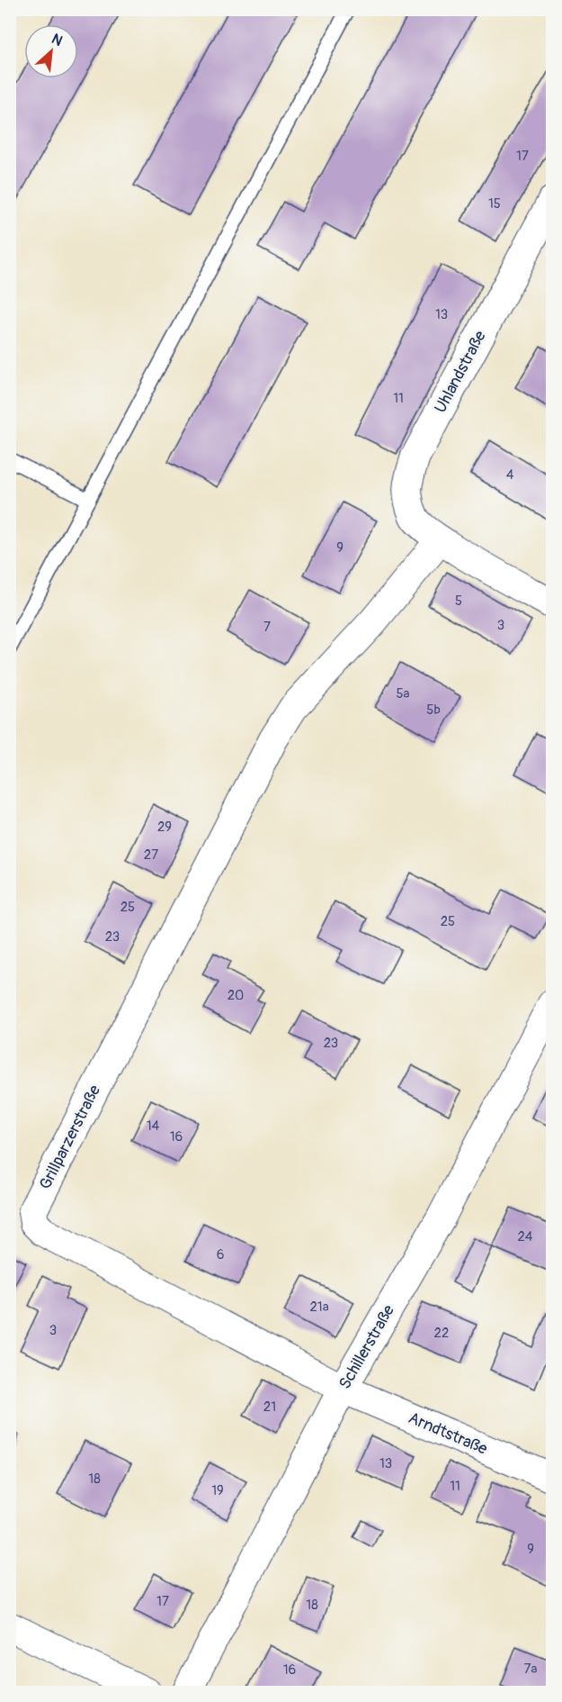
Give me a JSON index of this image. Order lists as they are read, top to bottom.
{
  "streets": {
    "street": [
      "Uhlandstraße",
      "Grillparzerstraße",
      "Schillerstraße",
      "Arndtstraße"
    ]
  },
  "crossings": [
    ["Uhlandstraße", "Grillparzerstraße"],
    ["Grillparzerstraße", "Schillerstraße"],
    ["Grillparzerstraße", "Arndtstraße"],
    ["Schillerstraße", "Arndtstraße"]
  ],
  "house_numbers": [
    "17",
    "15",
    "13",
    "11",
    "4",
    "9",
    "5",
    "3",
    "7",
    "5a",
    "5b",
    "29",
    "27",
    "25",
    "25",
    "23",
    "20",
    "23",
    "14",
    "16",
    "24",
    "6",
    "21a",
    "3",
    "22",
    "21",
    "13",
    "18",
    "11",
    "19",
    "9",
    "17",
    "18",
    "7a",
    "16"
  ],
  "north": "top right"
}
